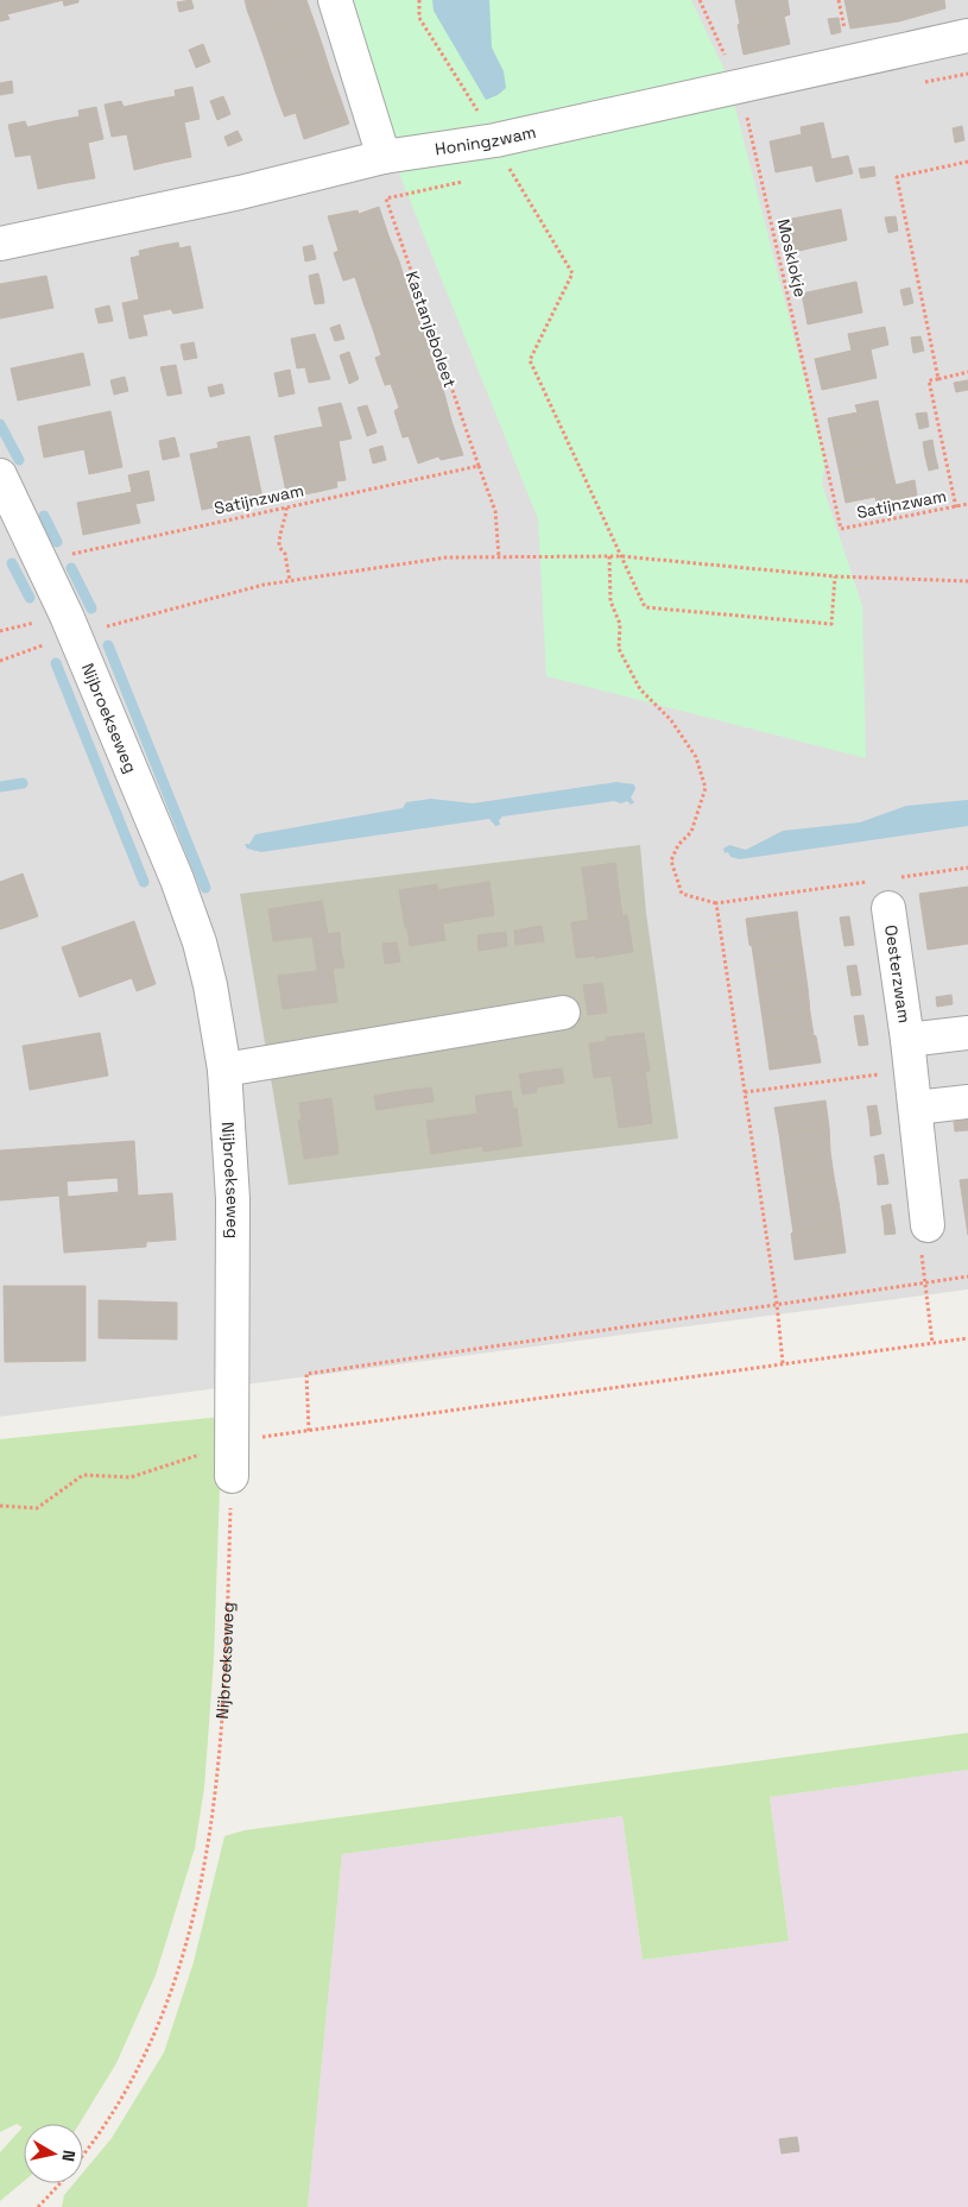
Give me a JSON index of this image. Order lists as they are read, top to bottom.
{
  "streets": {
    "street": ["Honingzwam", "Nijbroekseweg", "Oesterzwam"],
    "path": ["Mosklokje", "Kastanjeboleet", "Satijnzwam"]
  },
  "crossings": [
    ["Honingzwam", "Mosklokje"],
    ["Mosklokje", "Satijnzwam"],
    ["Kastanjeboleet", "Satijnzwam"],
    ["Satijnzwam", "Nijbroekseweg"]
  ],
  "north": "right"
}
